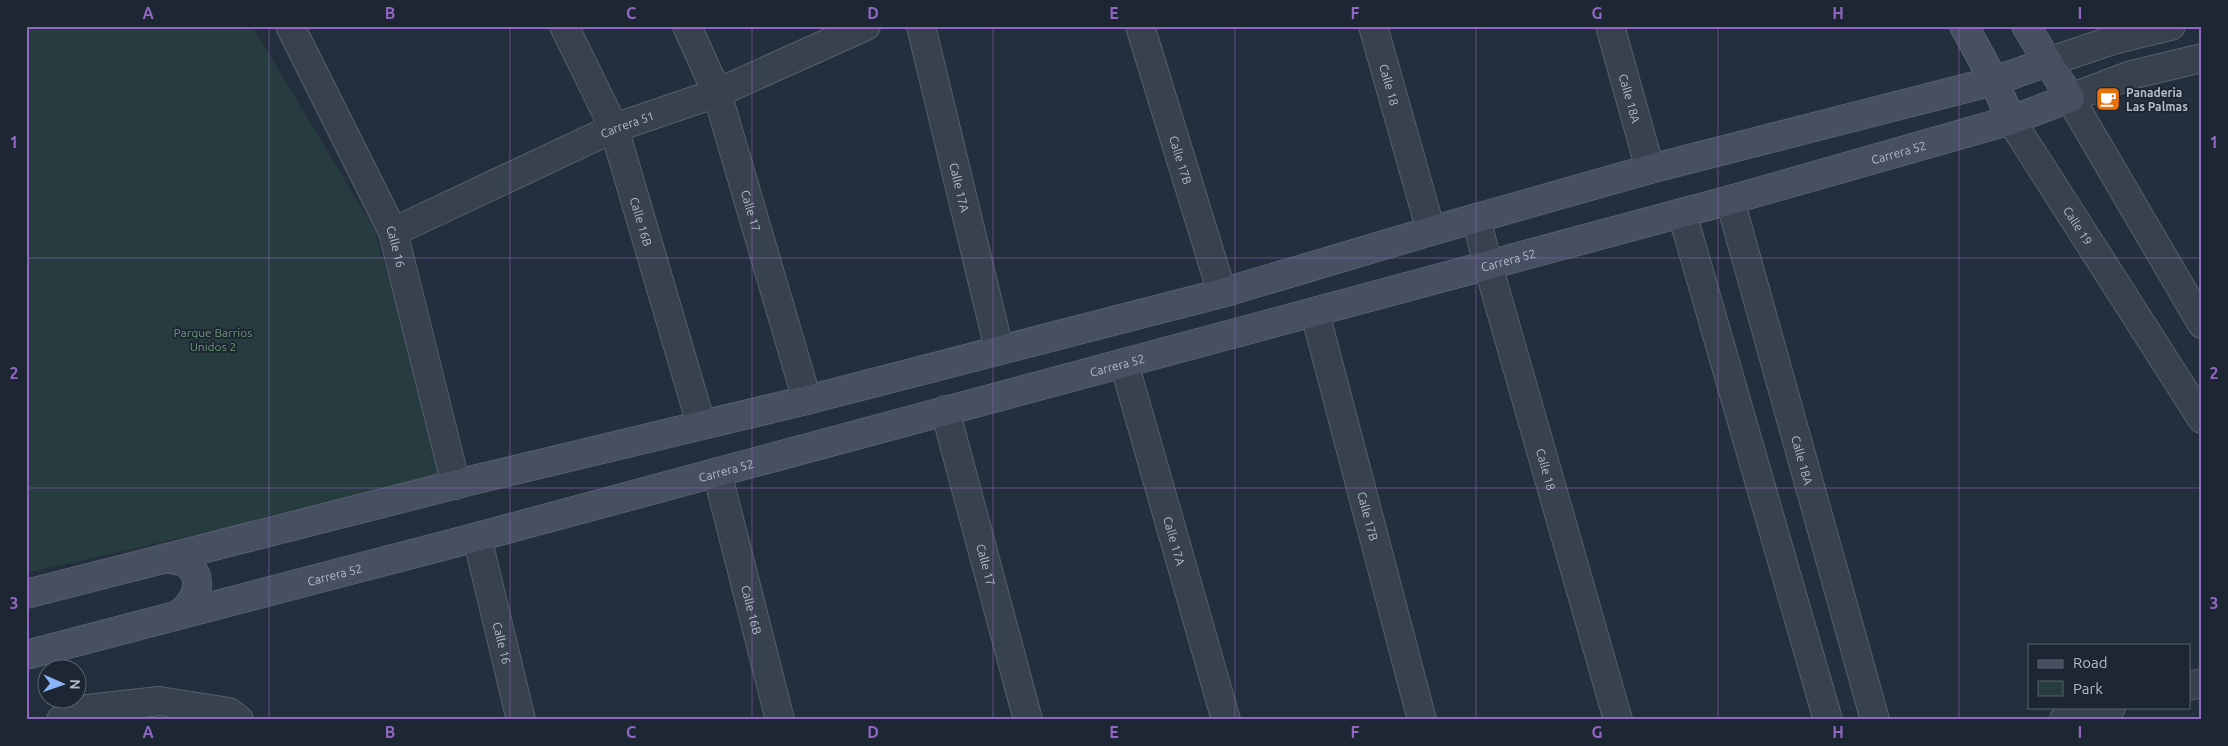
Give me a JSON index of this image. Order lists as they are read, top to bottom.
{
  "streets": {
    "main road": ["Carrera 52", "Calle 19"],
    "street": [
      "Calle 18",
      "Calle 18A",
      "Carrera 51",
      "Calle 17B",
      "Calle 17A",
      "Calle 17",
      "Calle 16B",
      "Calle 16"
    ]
  },
  "crossings": [
    ["Calle 18", "Carrera 52"],
    ["Calle 18A", "Carrera 52"],
    ["Carrera 51", "Calle 17"],
    ["Carrera 51", "Calle 16B"],
    ["Carrera 51", "Calle 16"],
    ["Carrera 52", "Calle 17B"],
    ["Carrera 52", "Calle 17A"],
    ["Carrera 52", "Calle 17"],
    ["Carrera 52", "Calle 16B"],
    ["Carrera 52", "Calle 19"],
    ["Carrera 52", "Calle 16"]
  ],
  "parks": ["Parque Barrios Unidos 2"],
  "places": {
    "cafe": ["Panaderia Las Palmas"]
  },
  "legend": ["Road", "Park"],
  "north": "right",
  "grid": {
    "columns": [
      "A",
      "B",
      "C",
      "D",
      "E",
      "F",
      "G",
      "H",
      "I"
    ],
    "rows": ["1", "2", "3"]
  }
}
